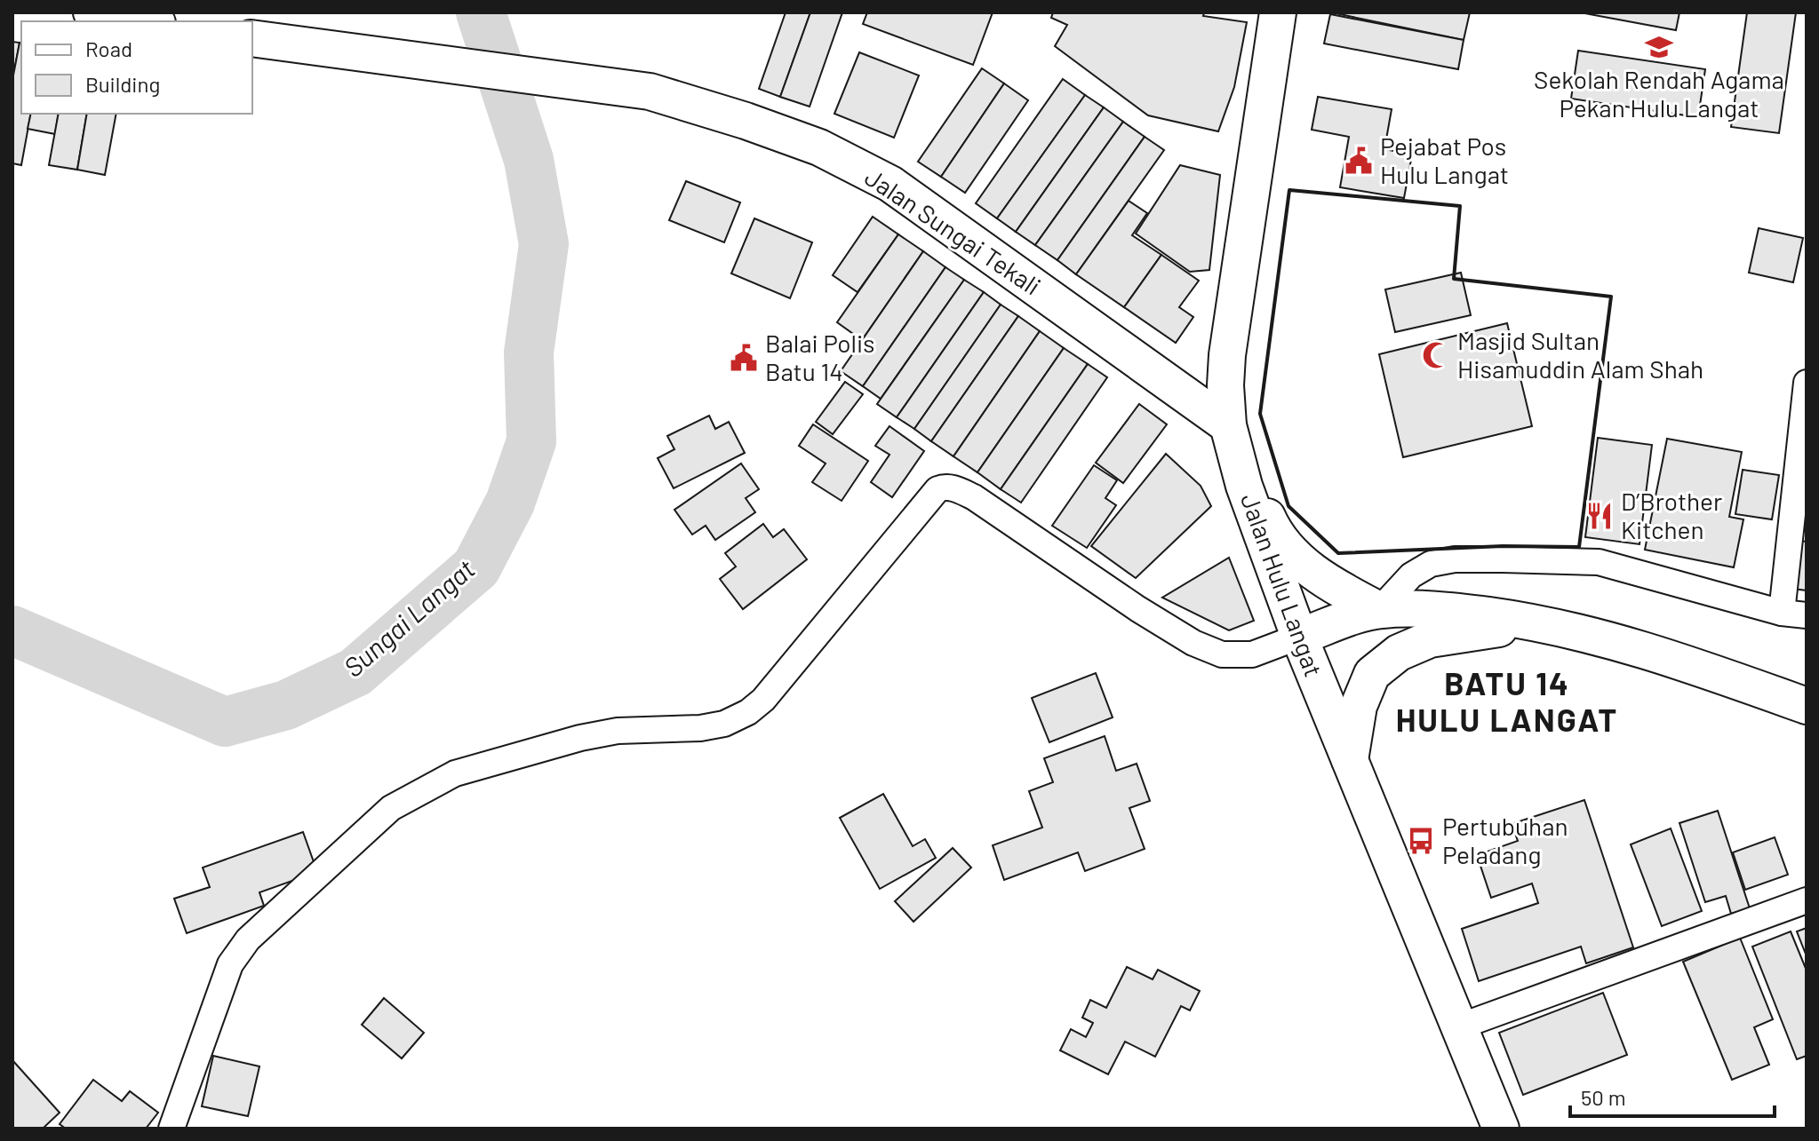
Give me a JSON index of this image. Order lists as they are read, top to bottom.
{
  "streets": {
    "street": ["Jalan Sungai Tekali", "Jalan Hulu Langat"]
  },
  "crossings": [
    ["Jalan Sungai Tekali", "Jalan Hulu Langat"]
  ],
  "districts": ["BATU 14 HULU LANGAT"],
  "water": ["Sungai Langat"],
  "places": {
    "school or university": ["Sekolah Rendah Agama Pekan Hulu Langat"],
    "public building": ["Pejabat Pos Hulu Langat", "Balai Polis Batu 14"],
    "mosque": ["Masjid Sultan Hisamuddin Alam Shah"],
    "restaurant": ["D’Brother Kitchen"],
    "bus stop": ["Pertubuhan Peladang"]
  },
  "legend": ["Road", "Building"],
  "scale_bar": "50 m"
}
